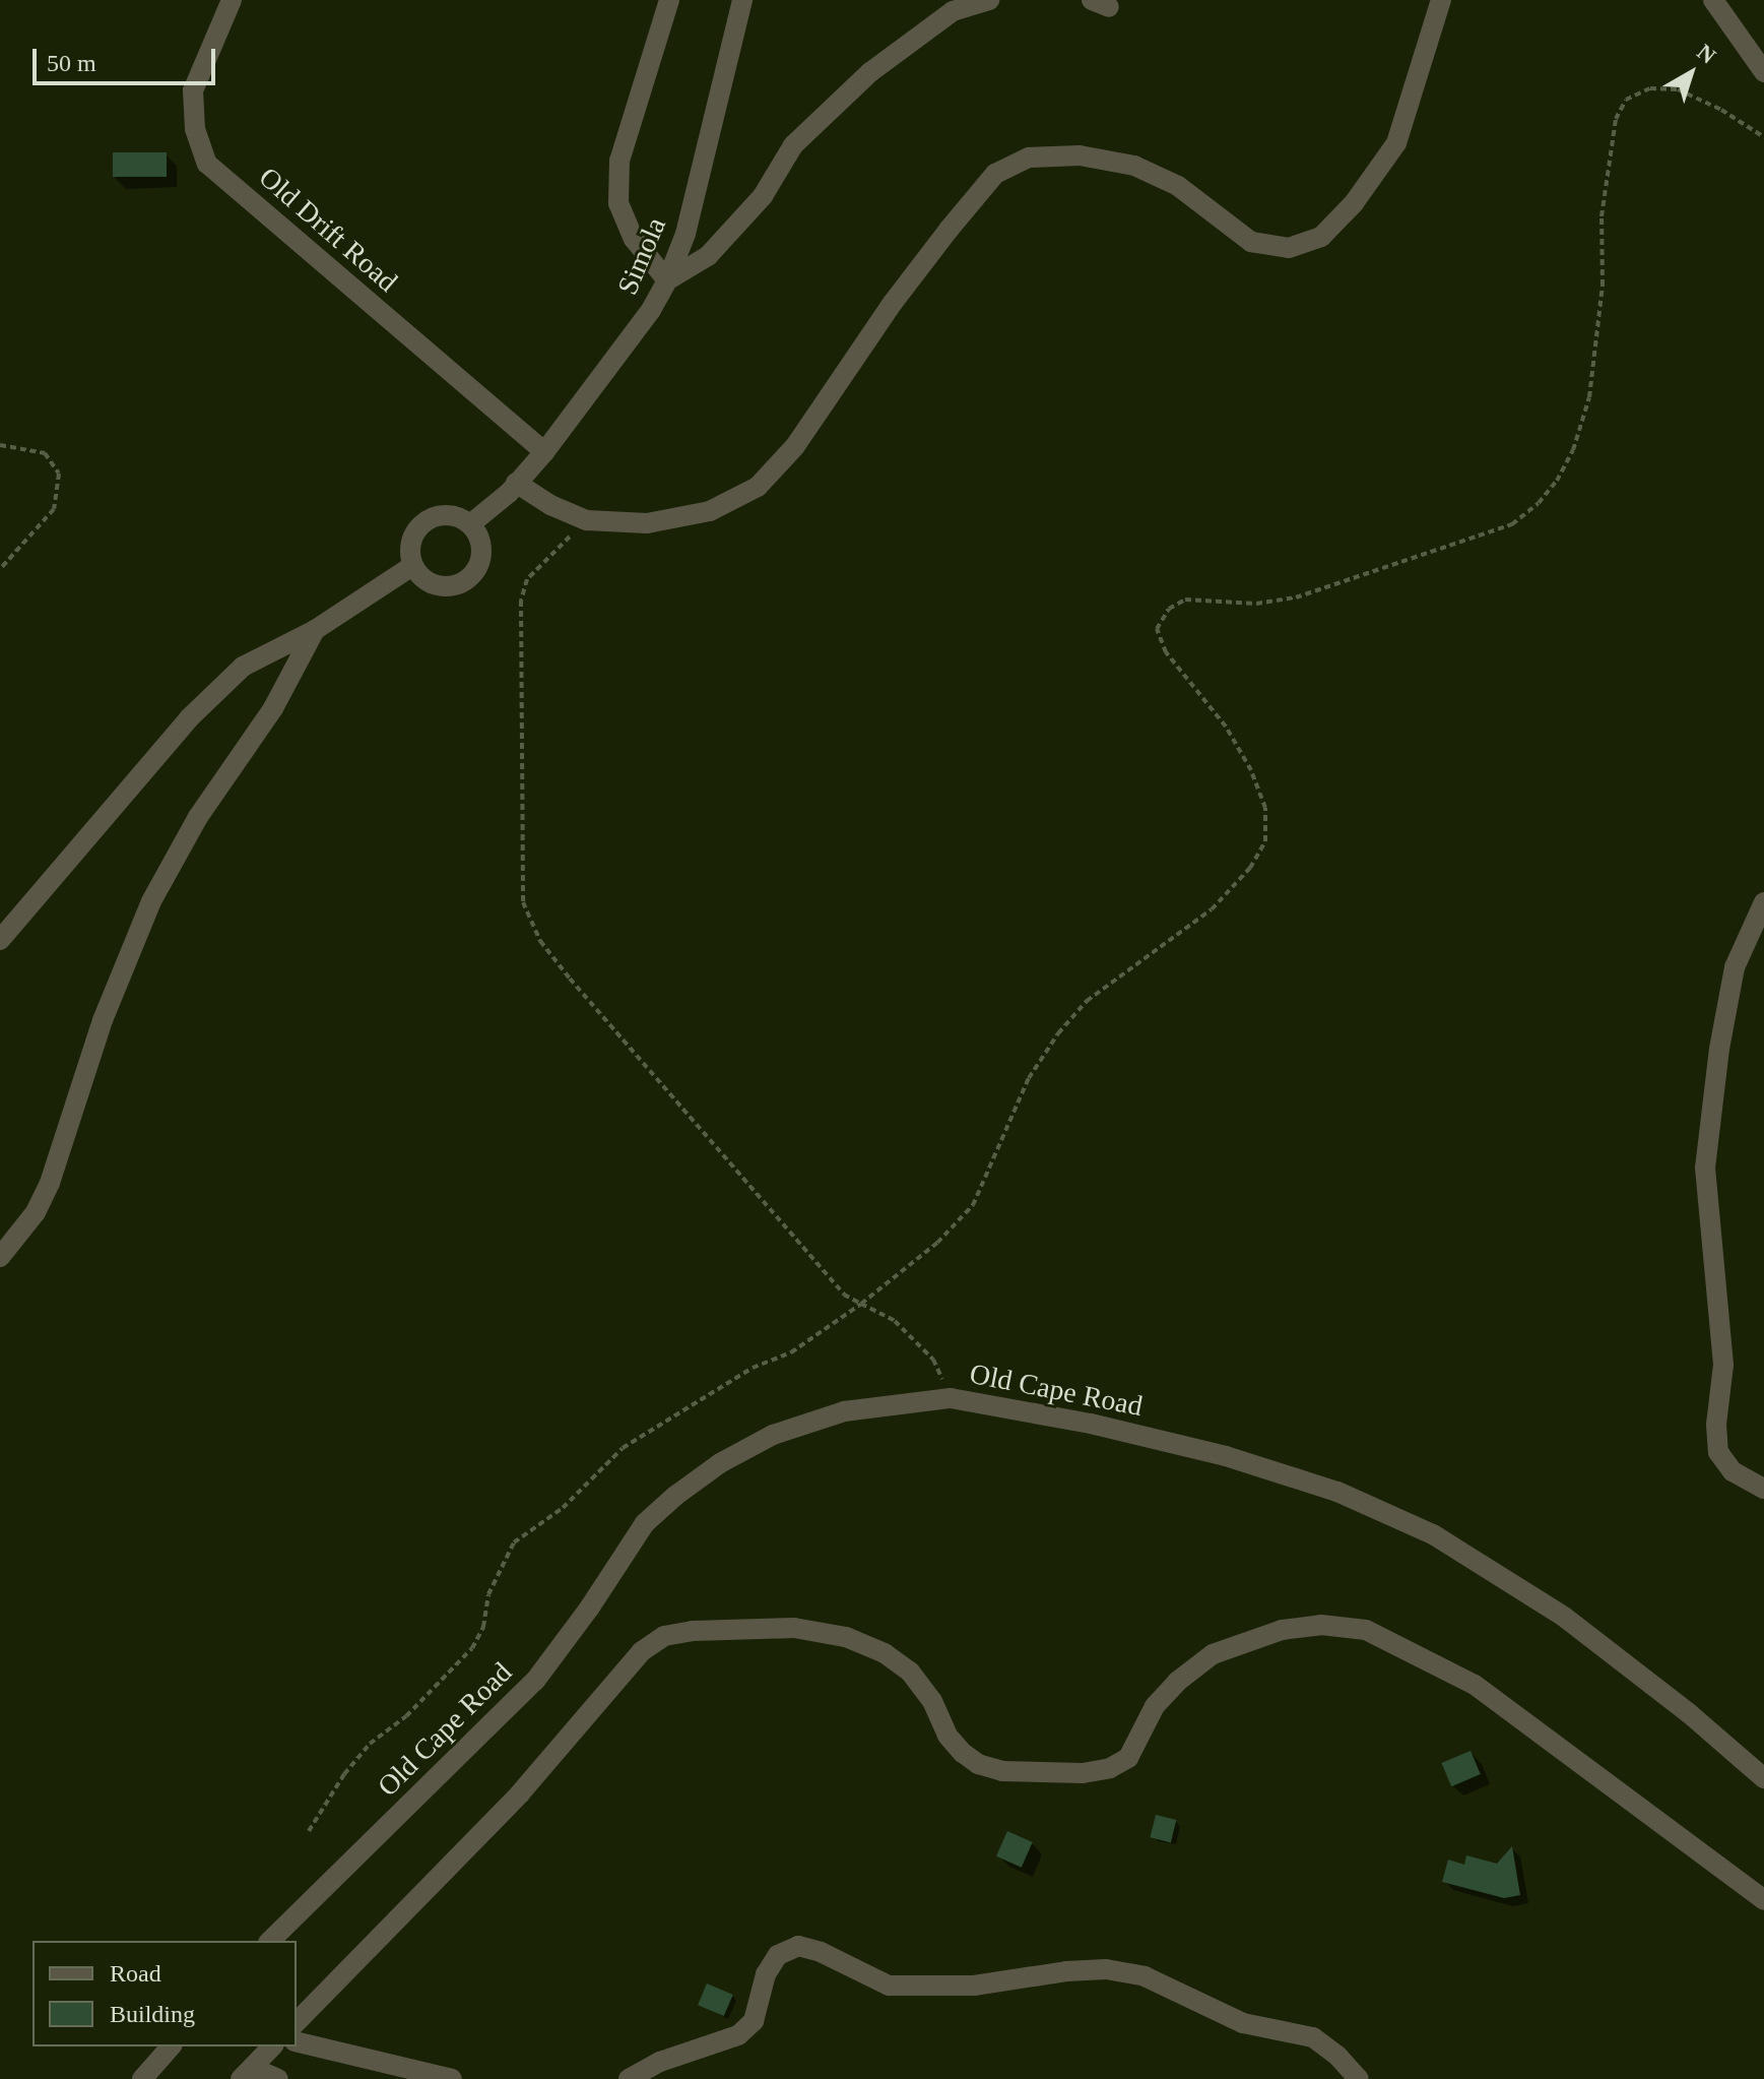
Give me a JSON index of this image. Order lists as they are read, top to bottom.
{
  "streets": {
    "street": ["Old Drift Road", "Simola", "Old Cape Road"]
  },
  "crossings": [
    ["Old Drift Road", "Simola"]
  ],
  "legend": ["Road", "Building"],
  "scale_bar": "50 m",
  "north": "top right"
}
